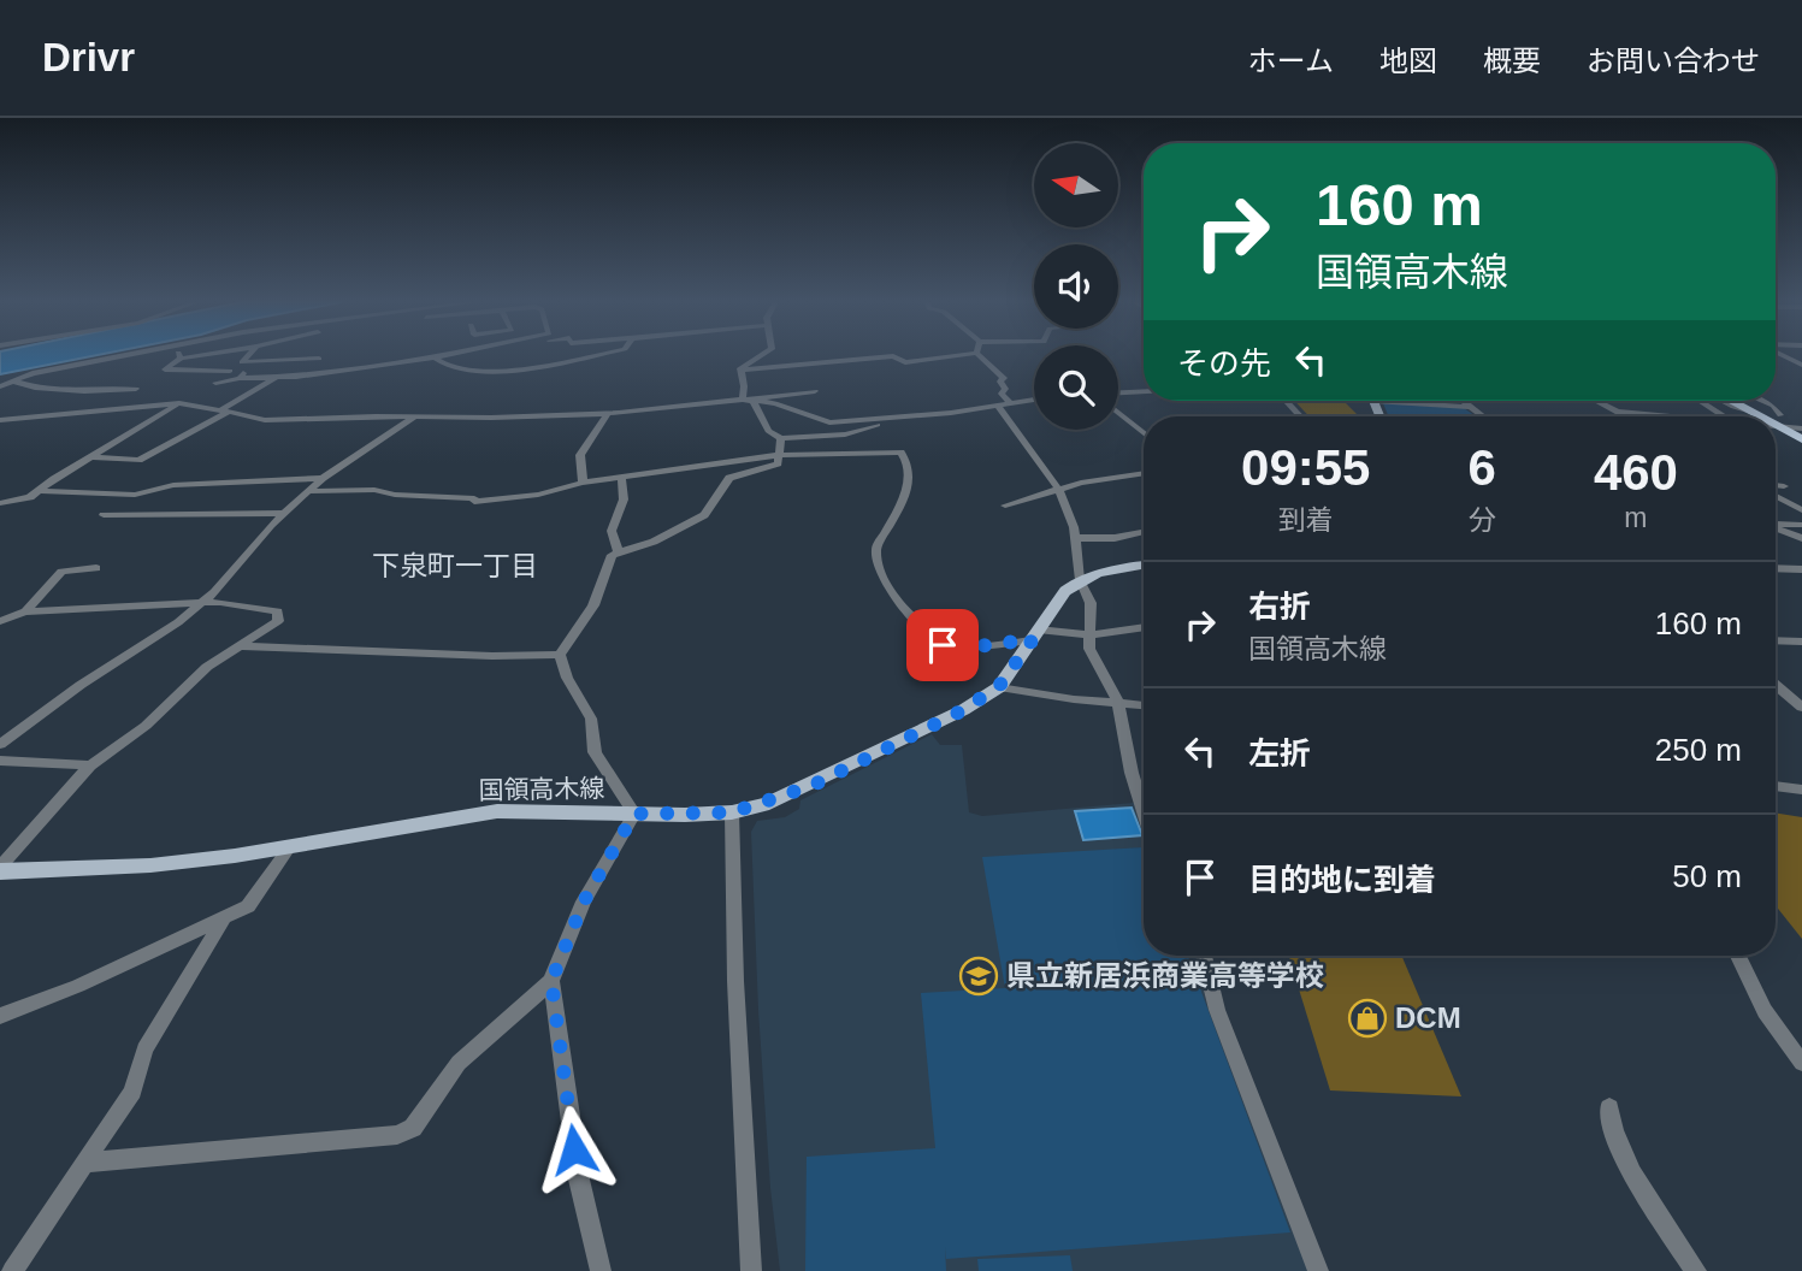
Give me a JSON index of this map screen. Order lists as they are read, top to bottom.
{
  "streets": {
    "main road": ["国領高木線"]
  },
  "districts": ["下泉町一丁目"],
  "places": {
    "school or university": ["県立新居浜商業高等学校"],
    "shop": ["DCM"]
  },
  "north": "left",
  "page": {
    "header": "Drivr",
    "nav": [
      "ホーム",
      "地図",
      "概要",
      "お問い合わせ"
    ],
    "turn": ["160 m", "国領高木線"],
    "then": "その先",
    "eta": [
      "09:55",
      "到着",
      "6",
      "分",
      "460",
      "m"
    ],
    "list": [
      {
        "name": "右折",
        "note": "国領高木線",
        "value": "160 m"
      },
      {
        "name": "左折",
        "value": "250 m"
      },
      {
        "name": "目的地に到着",
        "value": "50 m"
      }
    ]
  }
}
